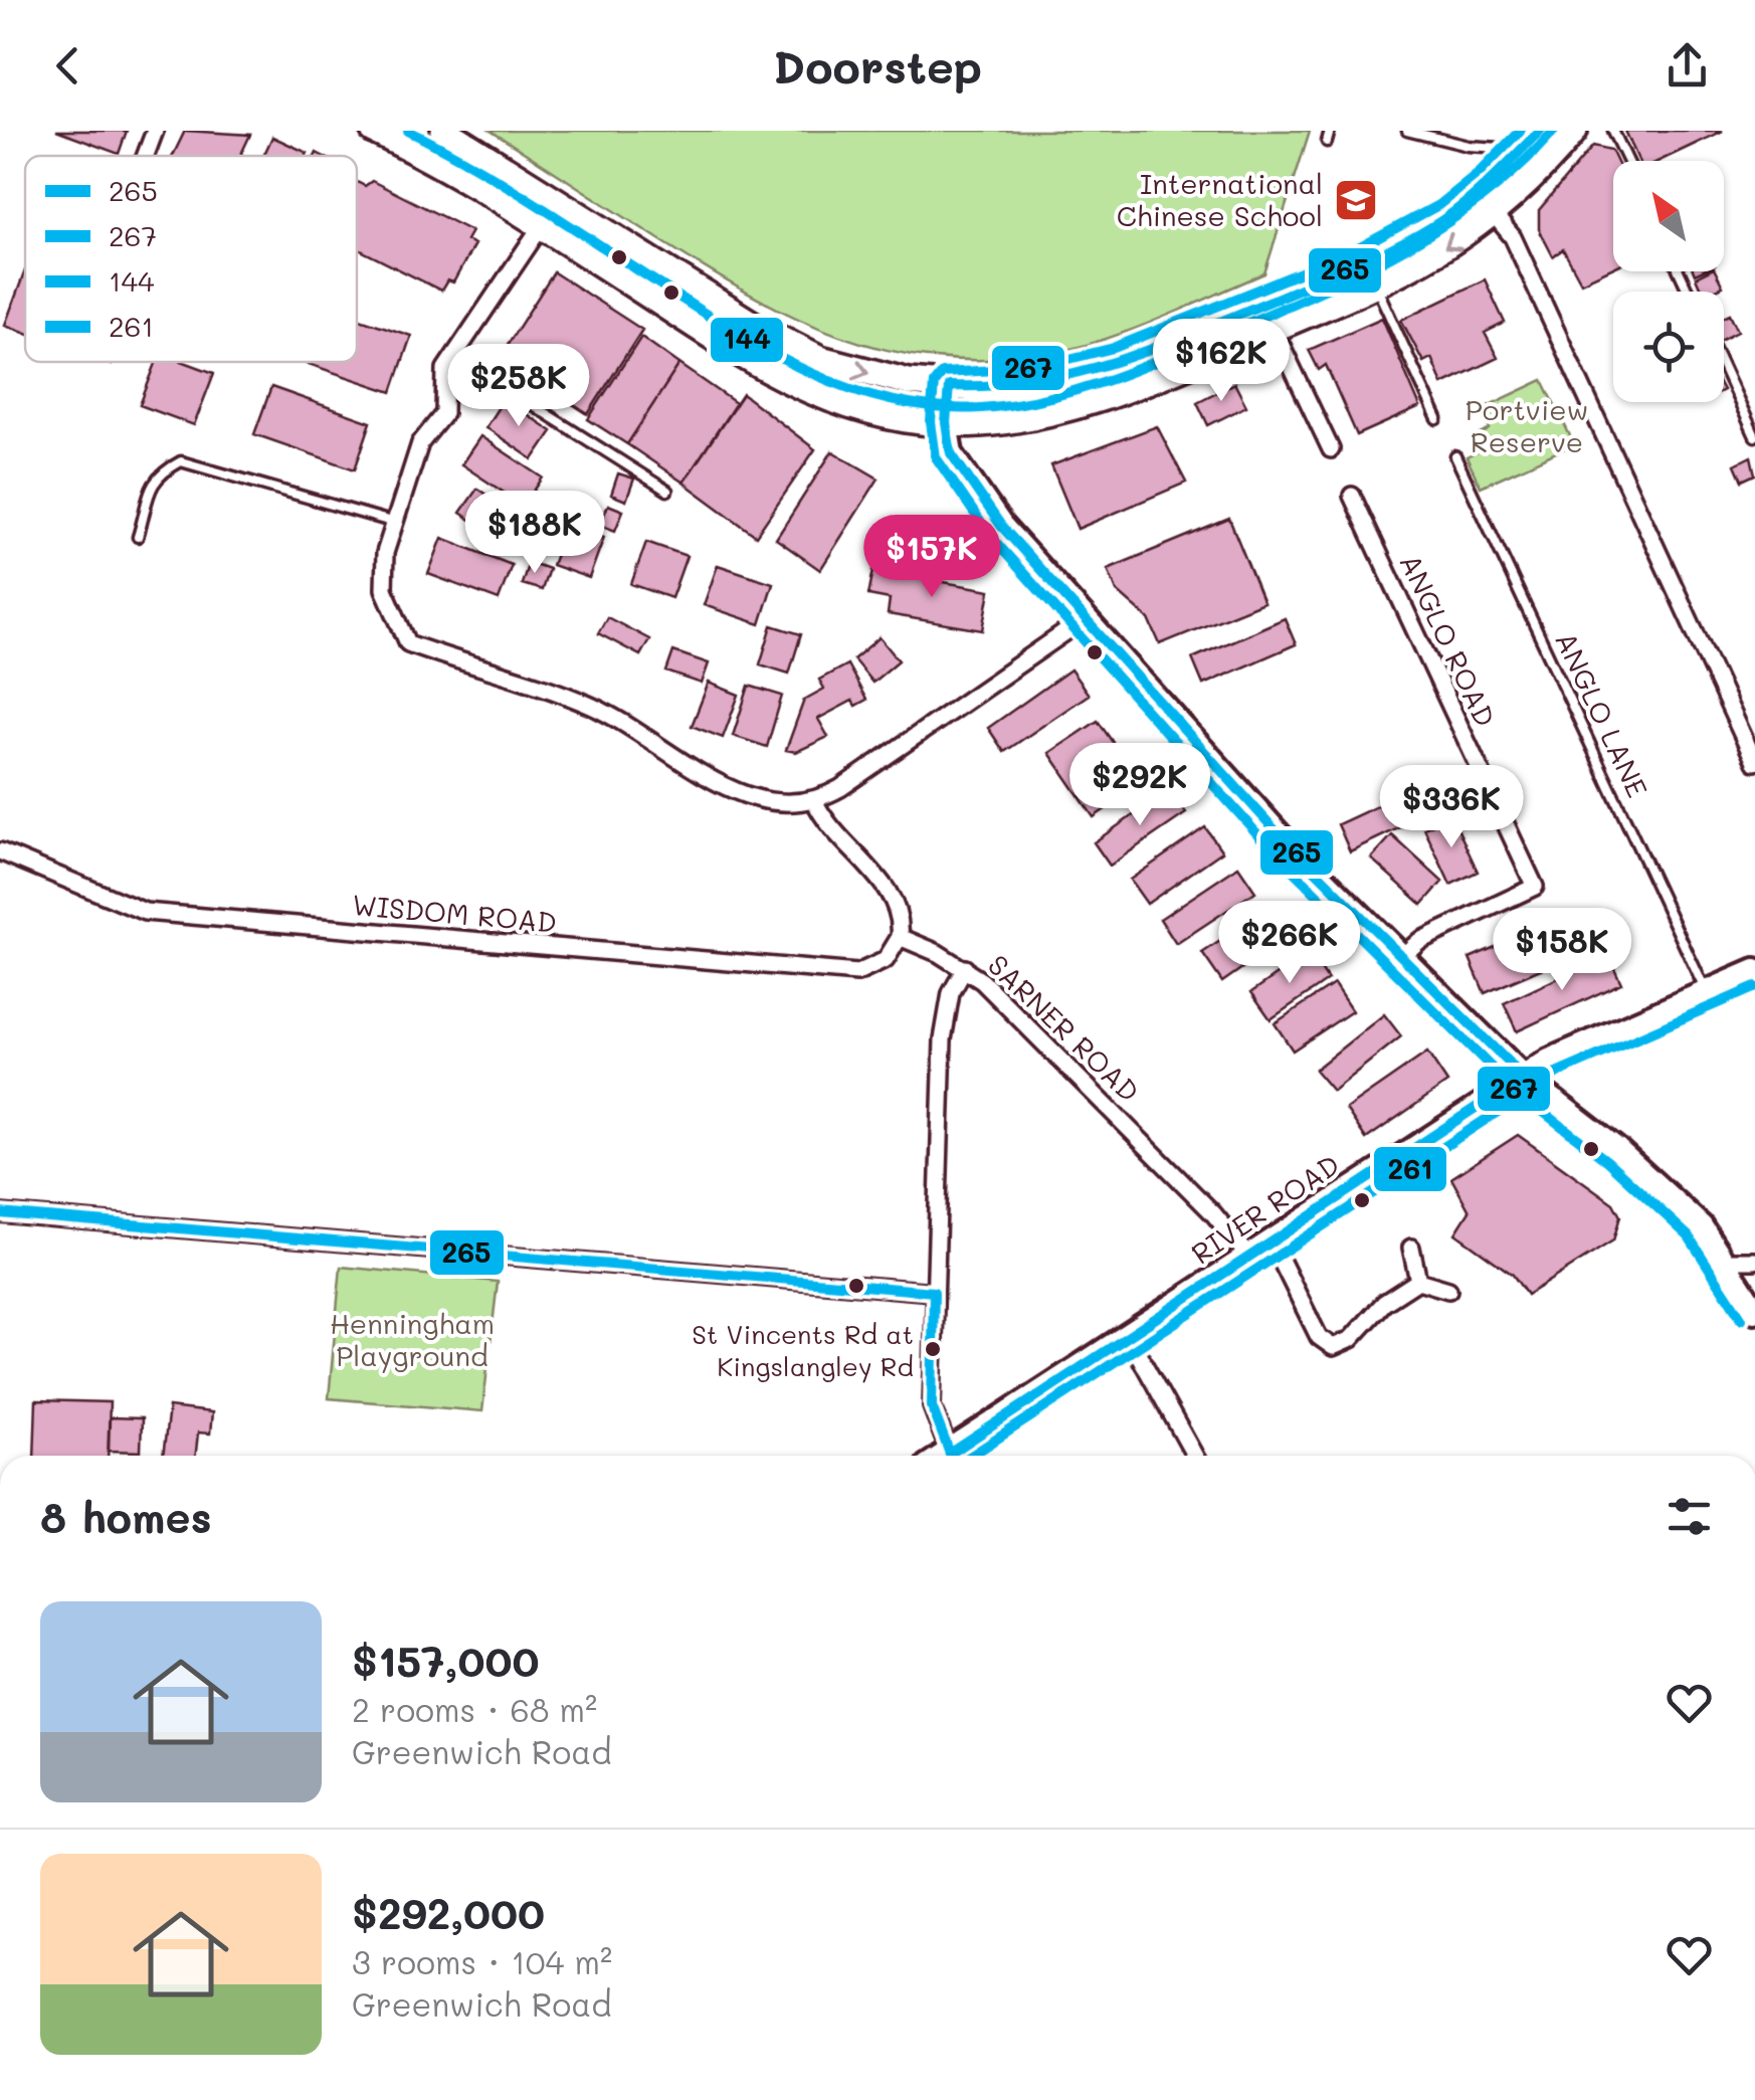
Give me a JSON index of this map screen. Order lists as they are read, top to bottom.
{
  "streets": {
    "main road": ["RIVER ROAD"],
    "street": ["ANGLO ROAD", "WISDOM ROAD", "SARNER ROAD"],
    "lane": ["ANGLO LANE"]
  },
  "crossings": [
    ["ANGLO LANE", "RIVER ROAD"],
    ["WISDOM ROAD", "SARNER ROAD"],
    ["SARNER ROAD", "RIVER ROAD"]
  ],
  "parks": ["Portview Reserve", "Henningham Playground"],
  "places": {
    "school or university": ["International Chinese School"],
    "other": ["St Vincents Rd at Kingslangley Rd"]
  },
  "lines": [
    "transit line 265",
    "transit line 267",
    "transit line 144",
    "transit line 261"
  ],
  "legend": [
    "265",
    "267",
    "144",
    "261"
  ],
  "north": "top left",
  "page": {
    "header": "Doorstep",
    "price": [
      "$162K",
      "$258K",
      "$188K",
      "$157K",
      "$292K",
      "$336K",
      "$266K",
      "$158K"
    ],
    "heading": "8 homes",
    "list": [
      {
        "name": "$157,000",
        "note": "2 rooms · 68 m² · Greenwich Road"
      },
      {
        "name": "$292,000",
        "note": "3 rooms · 104 m² · Greenwich Road"
      }
    ]
  }
}
